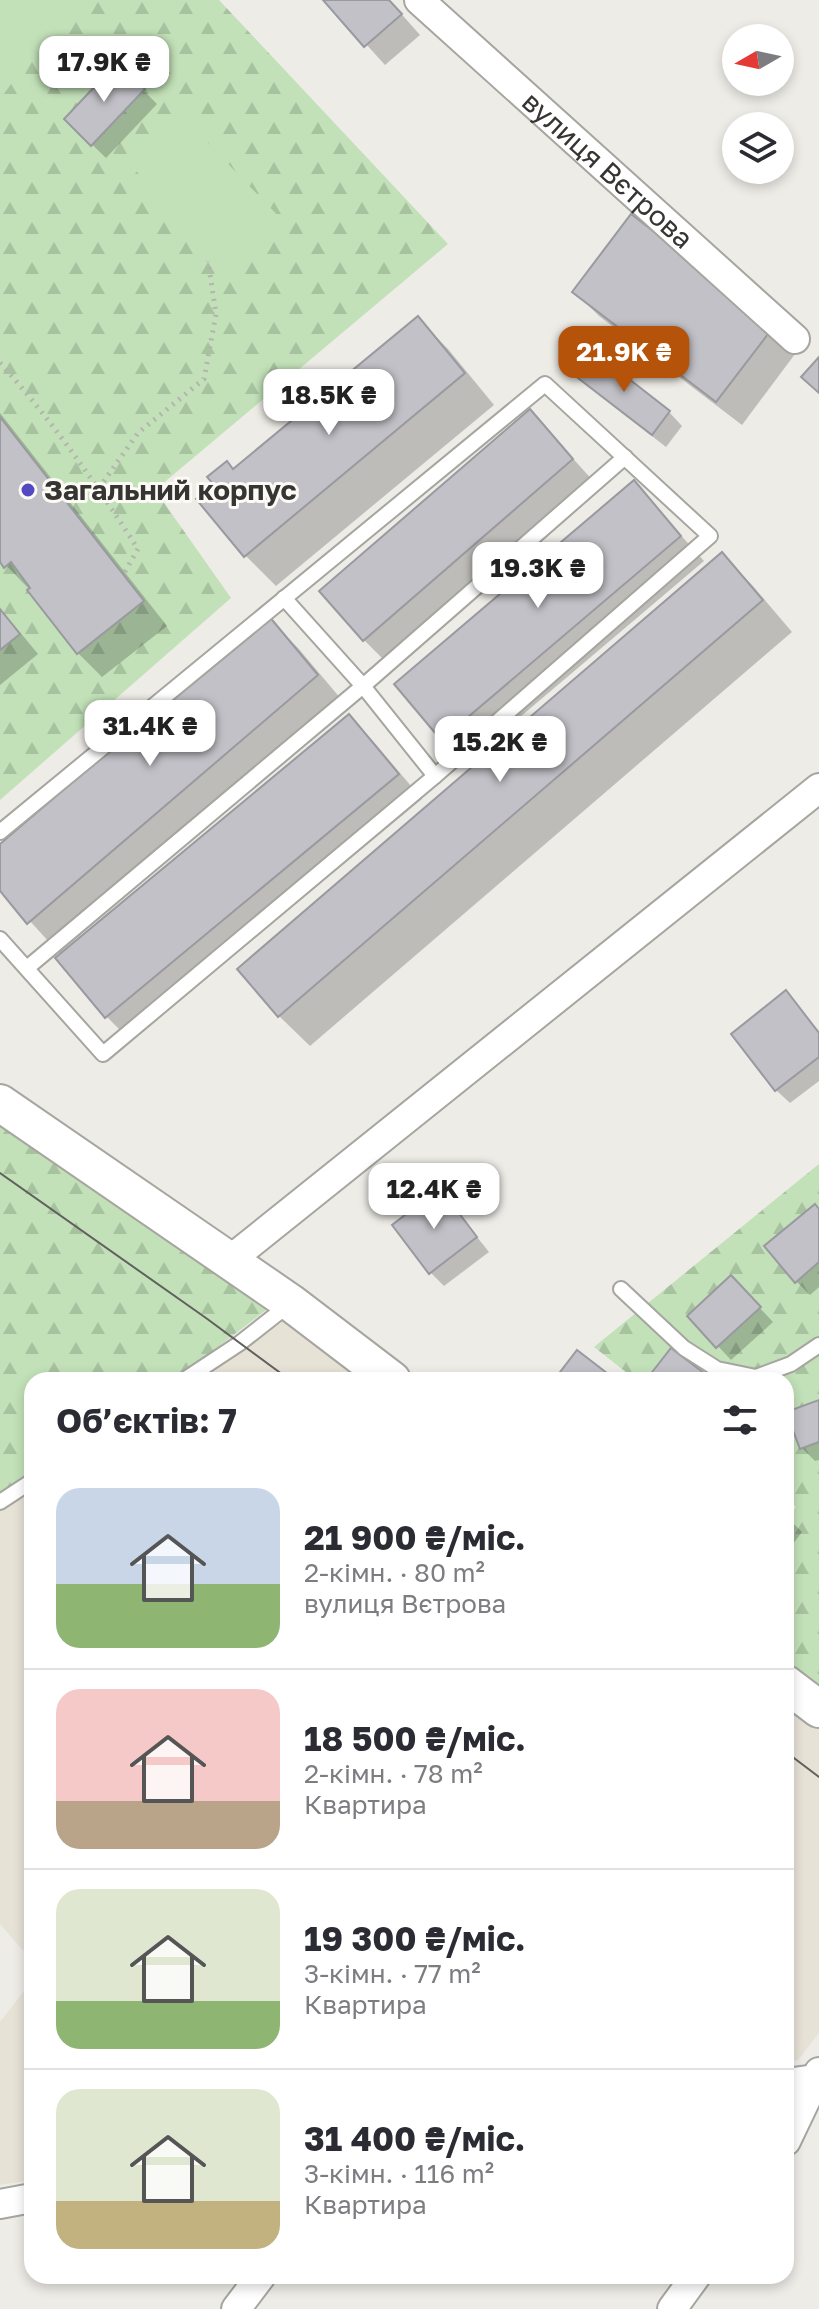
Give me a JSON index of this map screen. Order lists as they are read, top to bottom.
{
  "streets": {
    "street": ["вулиця Вєтрова"]
  },
  "places": ["Загальний корпус"],
  "north": "left",
  "page": {
    "price": [
      "17.9K ₴",
      "21.9K ₴",
      "18.5K ₴",
      "19.3K ₴",
      "31.4K ₴",
      "15.2K ₴",
      "12.4K ₴"
    ],
    "heading": "Об’єктів: 7",
    "list": [
      {
        "name": "21 900 ₴/міс.",
        "note": "2-кімн. · 80 m² · вулиця Вєтрова"
      },
      {
        "name": "18 500 ₴/міс.",
        "note": "2-кімн. · 78 m² · Квартира"
      },
      {
        "name": "19 300 ₴/міс.",
        "note": "3-кімн. · 77 m² · Квартира"
      },
      {
        "name": "31 400 ₴/міс.",
        "note": "3-кімн. · 116 m² · Квартира"
      }
    ]
  }
}
